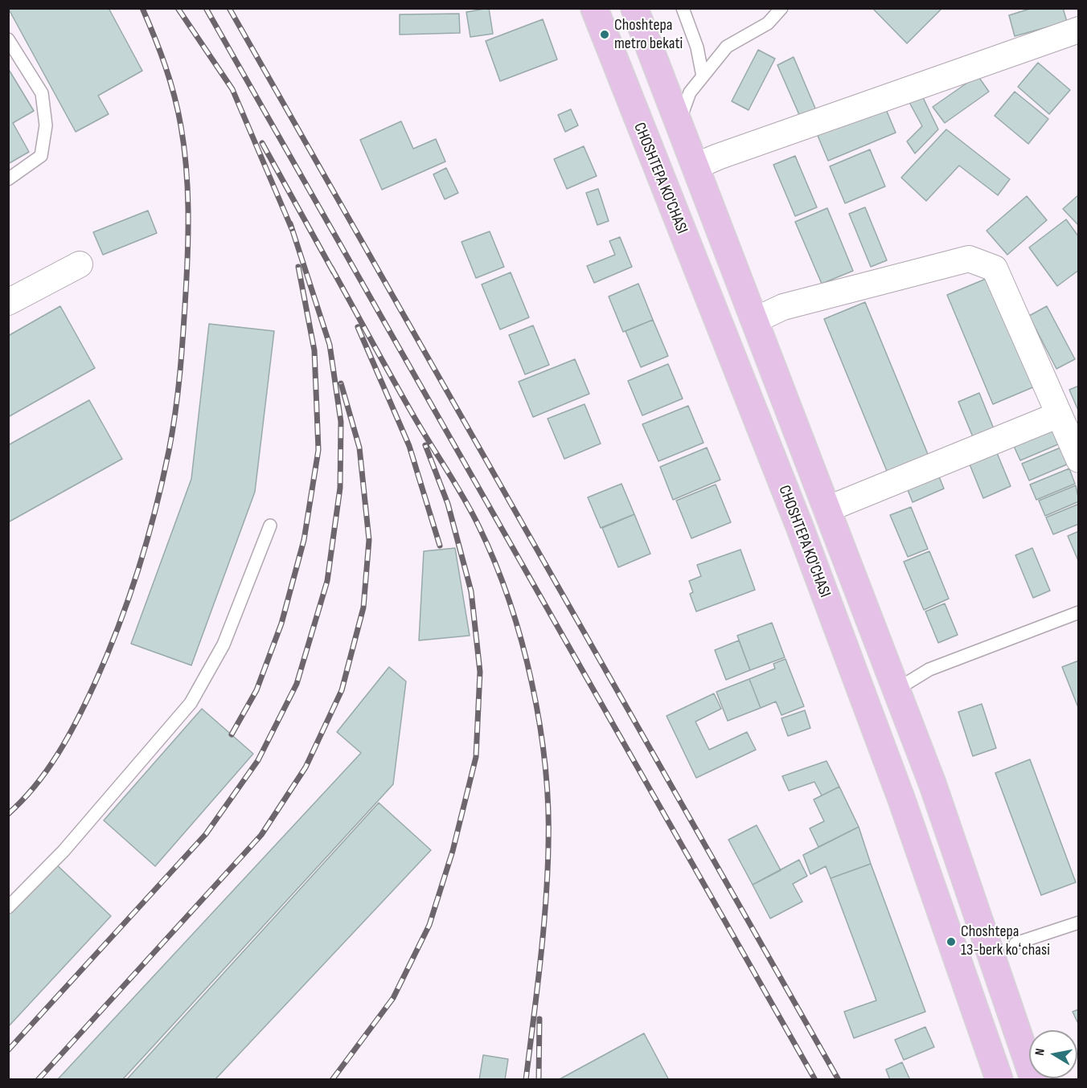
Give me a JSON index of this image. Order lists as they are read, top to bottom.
{
  "streets": {
    "main road": ["CHOSHTEPA KO'CHASI"]
  },
  "places": ["Choshtepa metro bekati", "Choshtepa 13-berk koʻchasi"],
  "north": "left"
}
